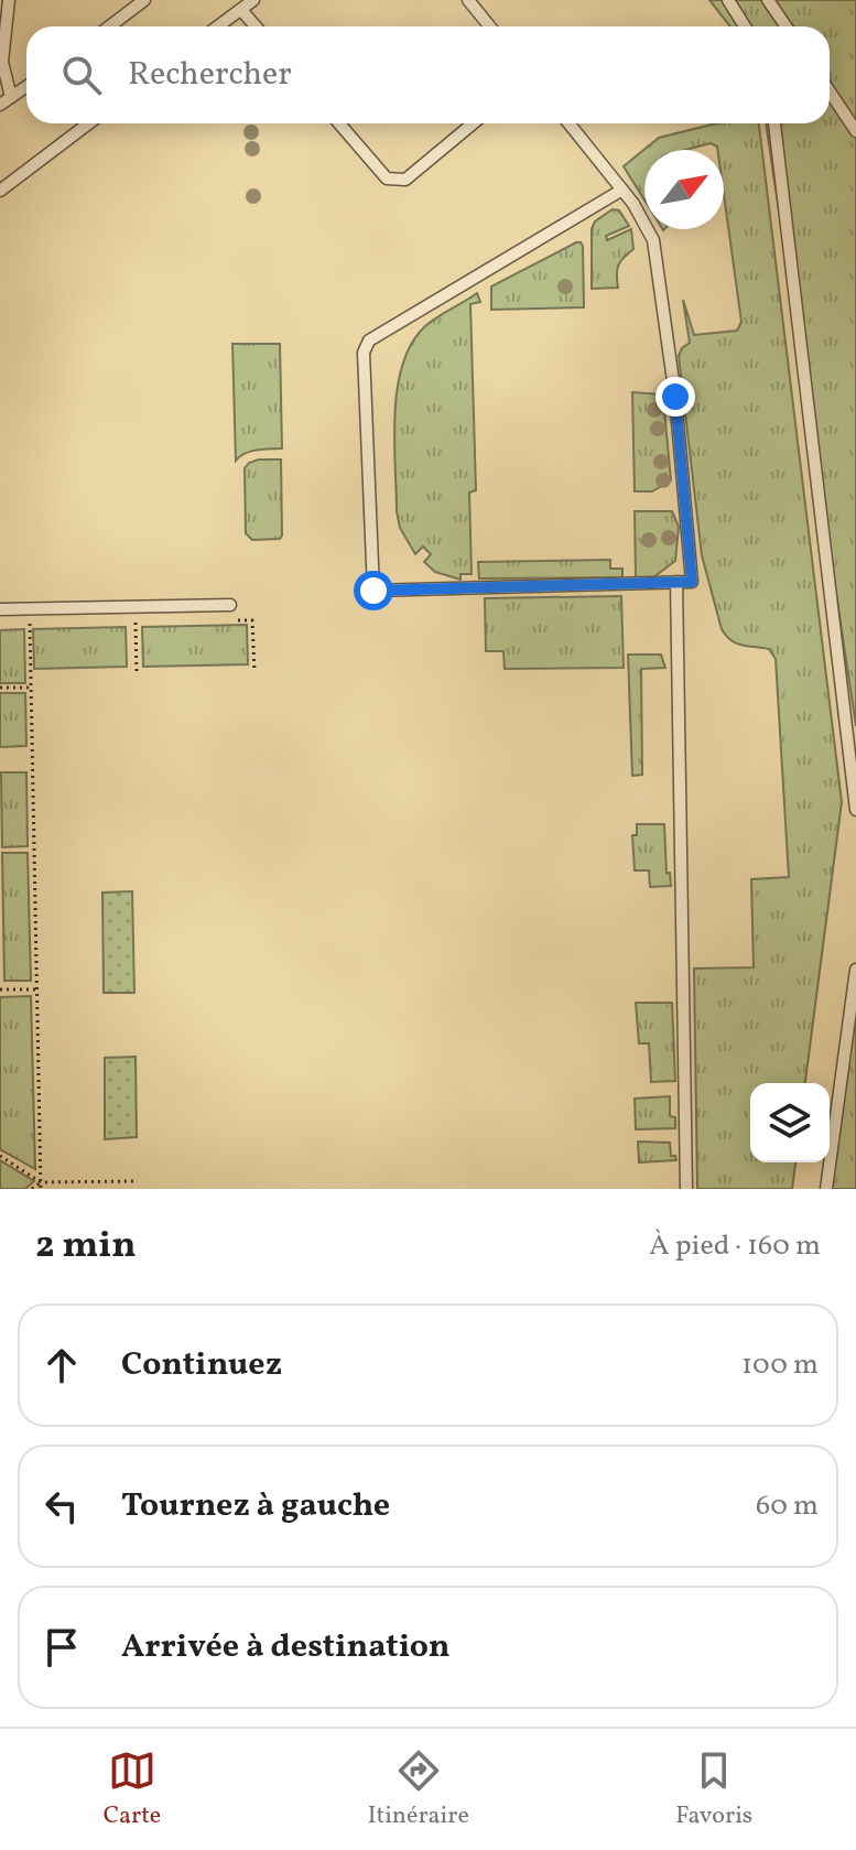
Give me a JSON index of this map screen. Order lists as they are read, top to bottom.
{
  "north": "top right",
  "page": {
    "search": "Rechercher",
    "heading": ["2 min", "À pied · 160 m"],
    "list": [
      ["Continuez", "100 m"],
      ["Tournez à gauche", "60 m"],
      "Arrivée à destination"
    ],
    "nav": ["Carte", "Itinéraire", "Favoris"]
  }
}
